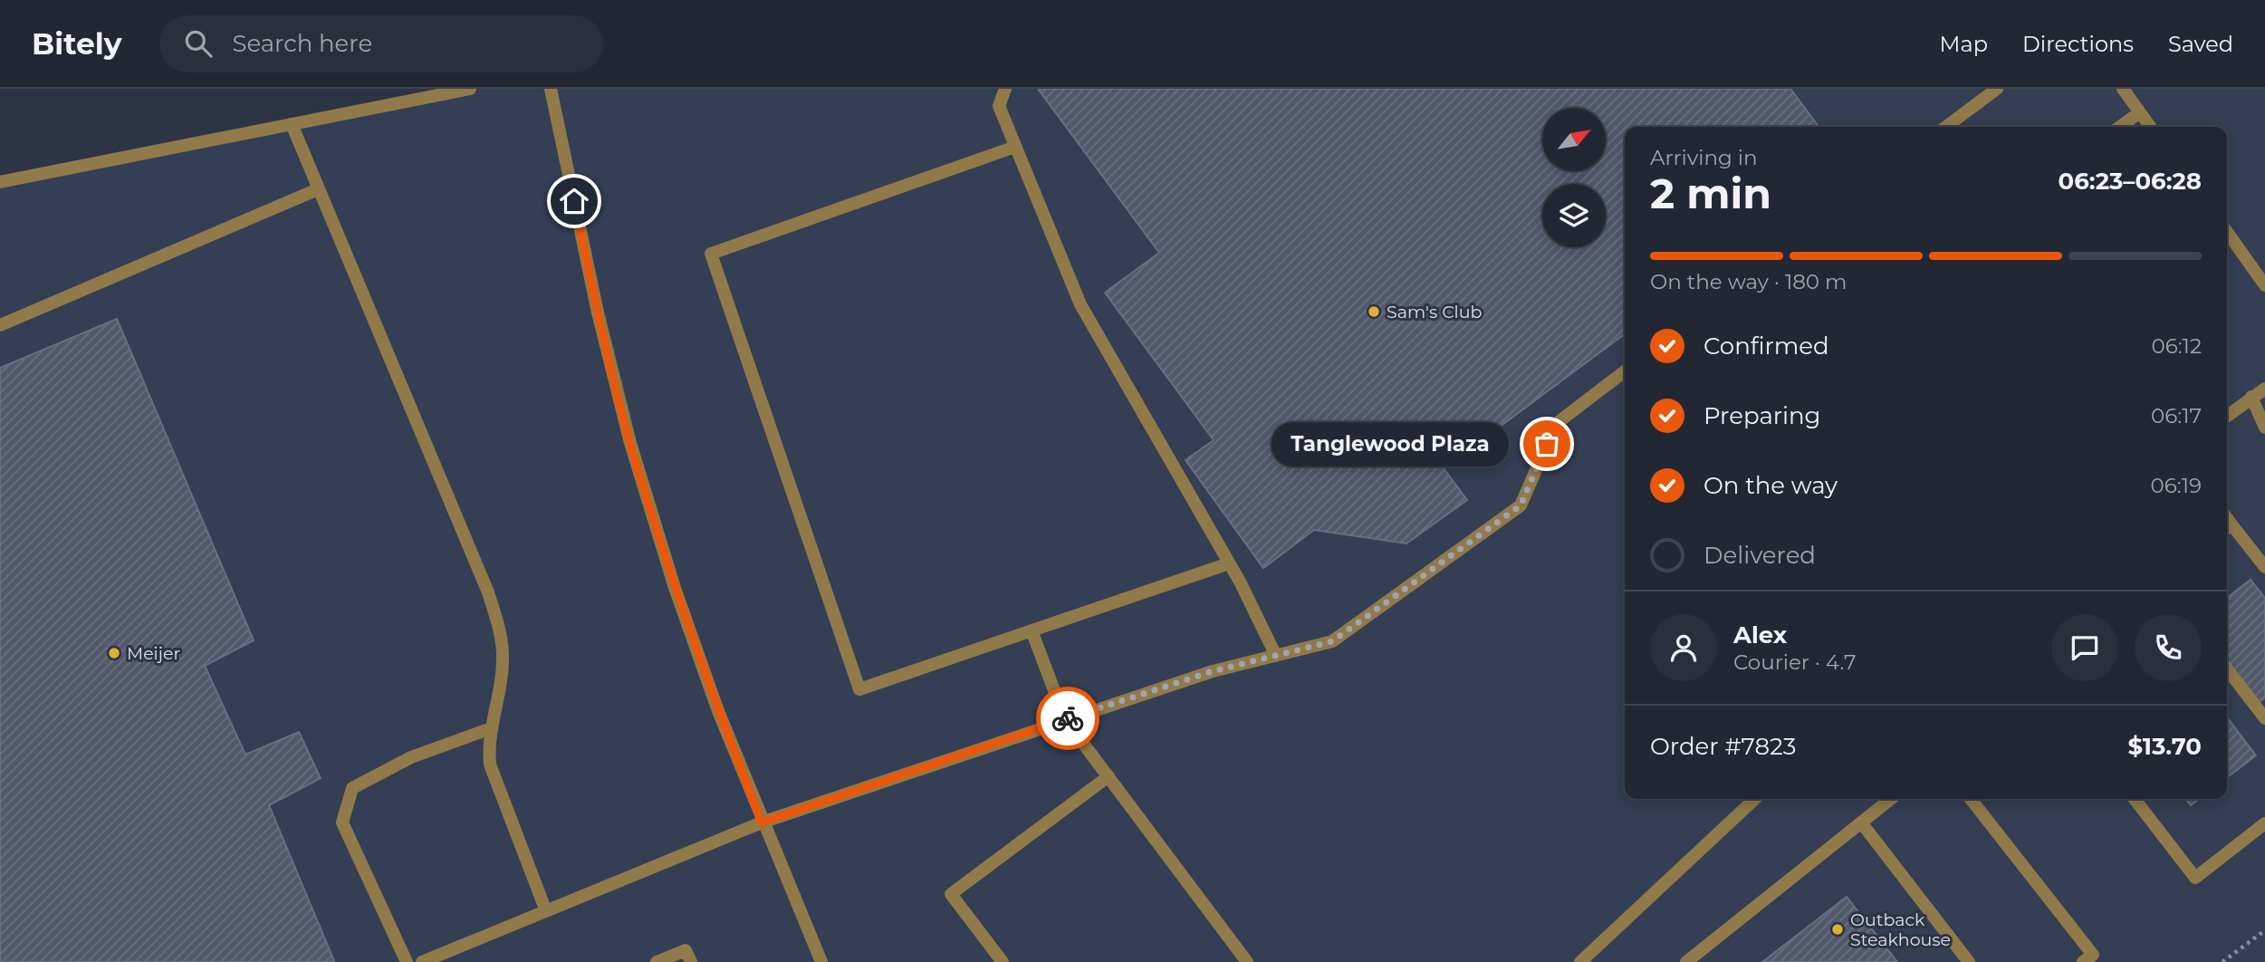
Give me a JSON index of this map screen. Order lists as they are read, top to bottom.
{
  "places": [
    "Sam's Club",
    "Tanglewood Plaza",
    "Meijer",
    "Outback Steakhouse"
  ],
  "north": "top right",
  "page": {
    "header": "Bitely",
    "search": "Search here",
    "nav": ["Map", "Directions", "Saved"],
    "heading": ["2 min", "Arriving in", "06:23–06:28"],
    "panel": [
      "Alex",
      "Courier · 4.7",
      "Order #7823",
      "$13.70"
    ],
    "bar": "On the way · 180 m",
    "list": [
      ["Confirmed", "06:12"],
      ["Preparing", "06:17"],
      ["On the way", "06:19"],
      "Delivered"
    ],
    "bubble": "Tanglewood Plaza"
  }
}
